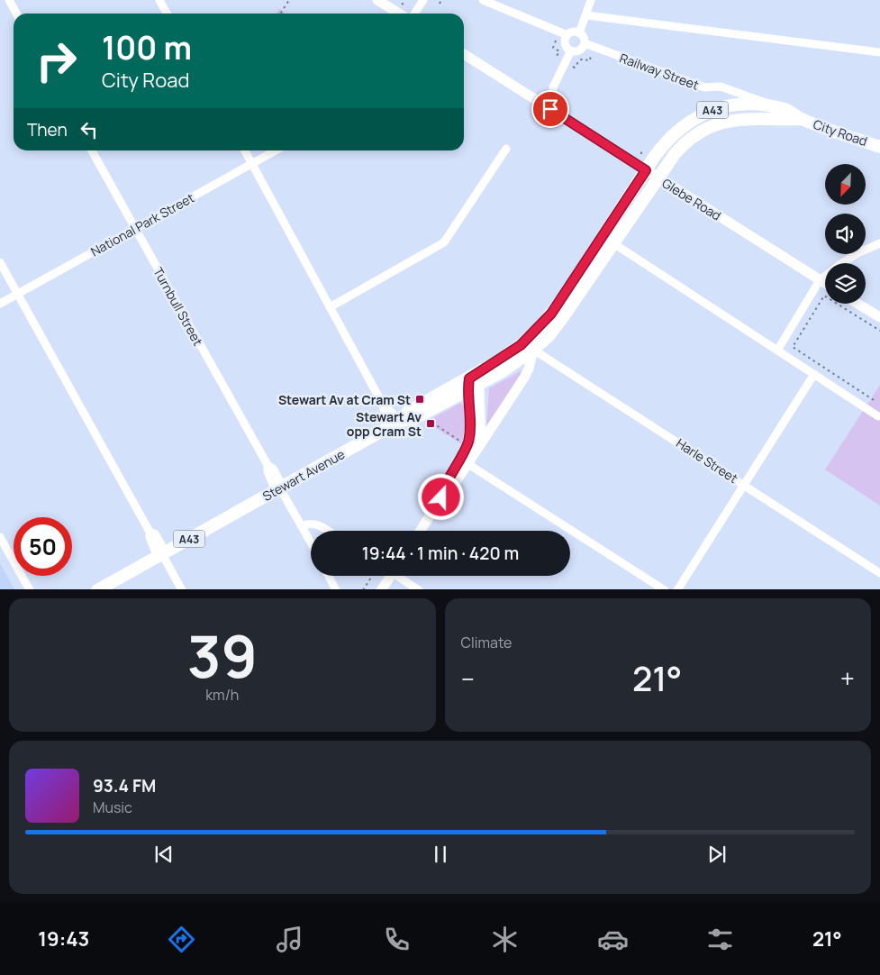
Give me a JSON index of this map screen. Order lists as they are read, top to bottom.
{
  "streets": {
    "highway": ["A43", "City Road", "Stewart Avenue"],
    "main road": ["Glebe Road"],
    "street": [
      "Railway Street",
      "National Park Street",
      "Turnbull Street",
      "Harle Street"
    ]
  },
  "crossings": [
    ["Railway Street", "City Road"],
    ["A43", "City Road"],
    ["A43", "Glebe Road"],
    ["A43", "Harle Street"],
    ["A43", "Stewart Avenue"],
    ["City Road", "Glebe Road"],
    ["City Road", "Stewart Avenue"],
    ["National Park Street", "Turnbull Street"],
    ["Turnbull Street", "Stewart Avenue"],
    ["Harle Street", "Stewart Avenue"]
  ],
  "places": {
    "transit": ["Stewart Av at Cram St", "Stewart Av opp Cram St"]
  },
  "north": "bottom left",
  "page": {
    "turn": ["100 m", "City Road"],
    "then": "Then",
    "limit": "50",
    "trip": "19:44 · 1 min · 420 m",
    "tile": [
      ["39", "km/h"],
      "Climate"
    ],
    "heat": ["−", "21°", "+"],
    "song": ["93.4 FM", "Music"],
    "tabs": ["19:43", "21°"]
  }
}
